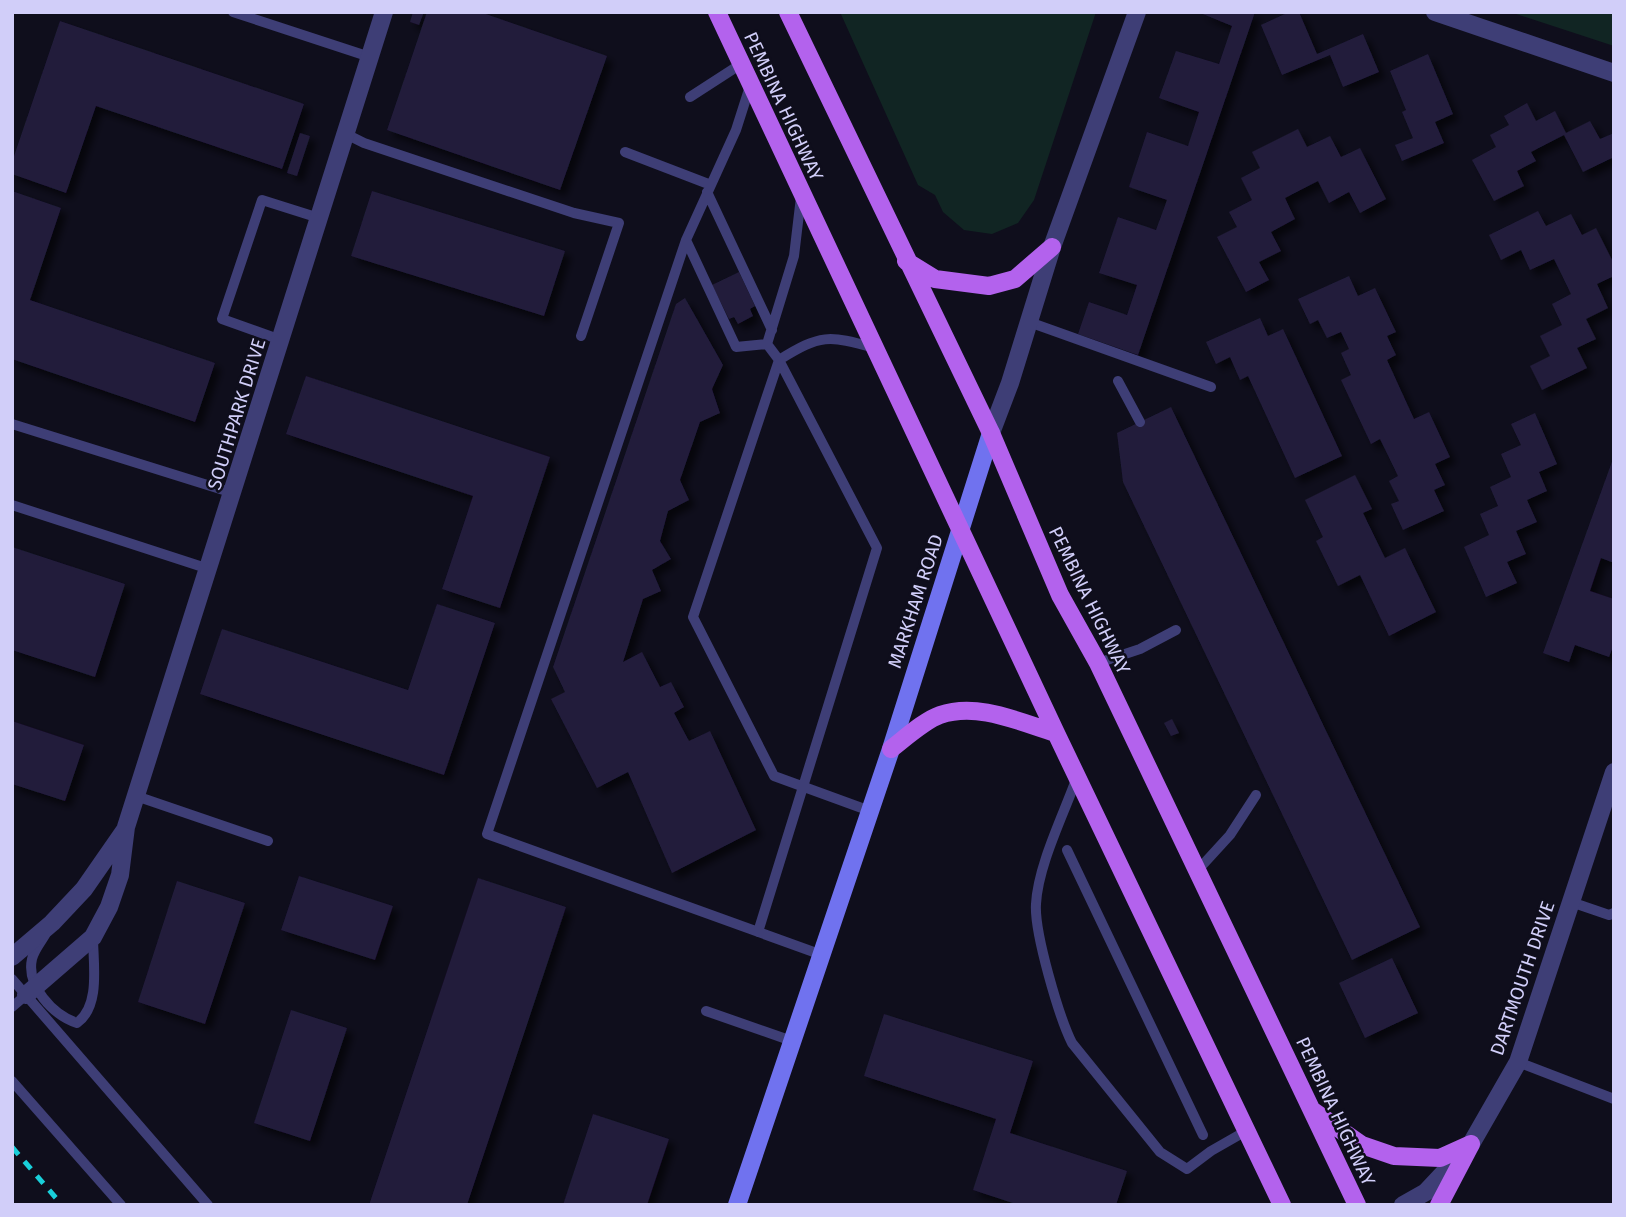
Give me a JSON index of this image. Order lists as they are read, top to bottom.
{
  "streets": {
    "main road": ["PEMBINA HIGHWAY"],
    "street": ["SOUTHPARK DRIVE", "MARKHAM ROAD", "DARTMOUTH DRIVE"]
  },
  "crossings": [
    ["PEMBINA HIGHWAY", "MARKHAM ROAD"]
  ]
}
